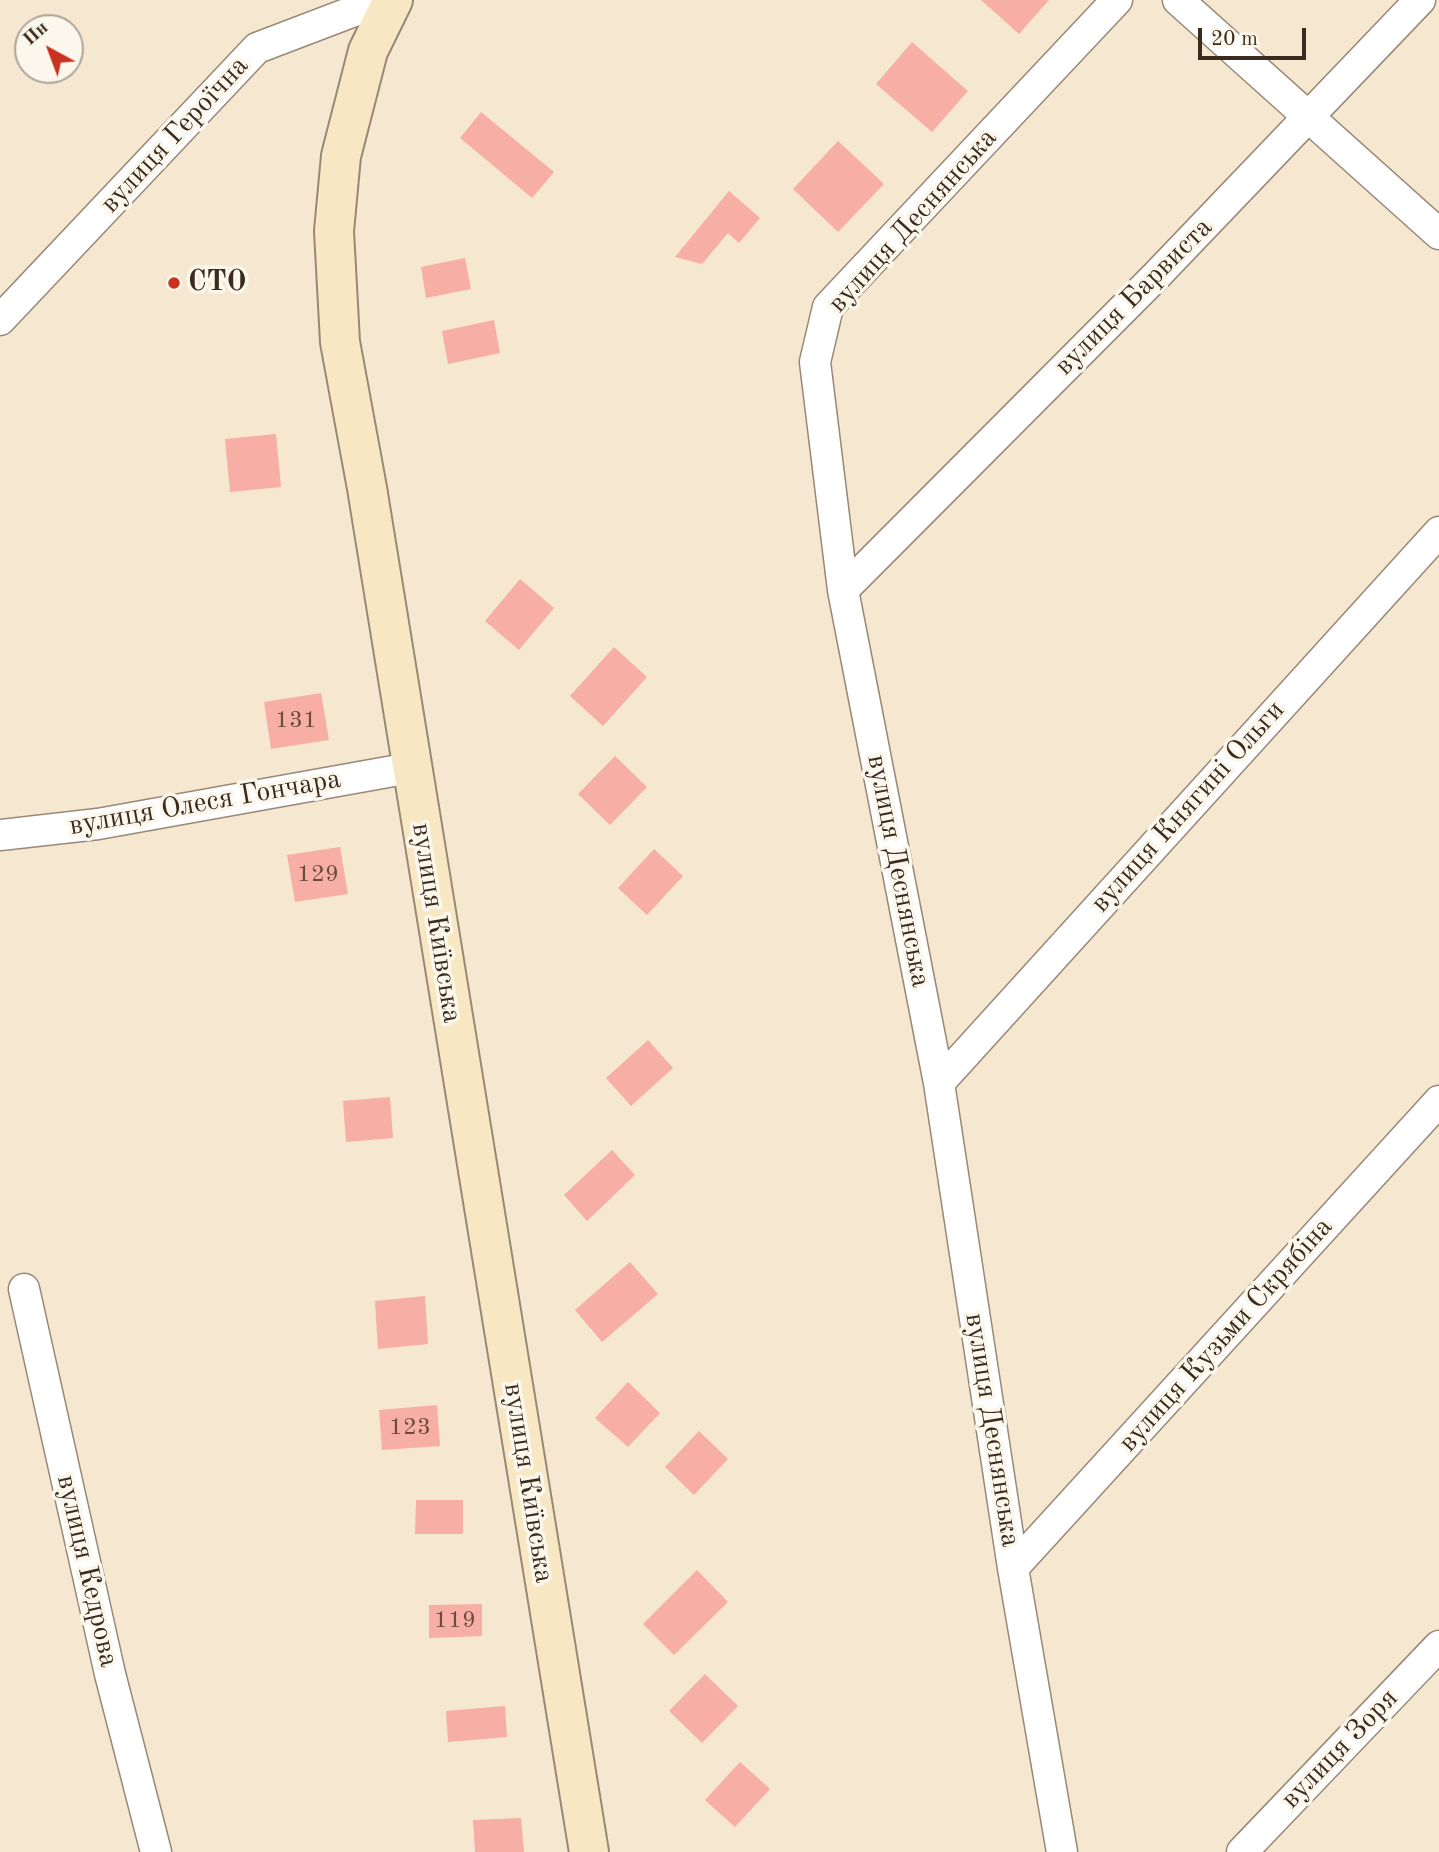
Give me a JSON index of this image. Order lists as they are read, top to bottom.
{
  "streets": {
    "main road": ["вулиця Київська"],
    "street": [
      "вулиця Героїчна",
      "вулиця Деснянська",
      "вулиця Барвиста",
      "вулиця Олеся Гончара",
      "вулиця Княгині Ольги",
      "вулиця Кузьми Скрябіна",
      "вулиця Кедрова",
      "вулиця Зоря"
    ]
  },
  "crossings": [
    ["вулиця Деснянська", "вулиця Барвиста"],
    ["вулиця Деснянська", "вулиця Княгині Ольги"],
    ["вулиця Деснянська", "вулиця Кузьми Скрябіна"],
    ["вулиця Олеся Гончара", "вулиця Київська"]
  ],
  "places": ["СТО"],
  "house_numbers": [
    "131",
    "129",
    "123",
    "119"
  ],
  "scale_bar": "20 m",
  "north": "top left"
}
